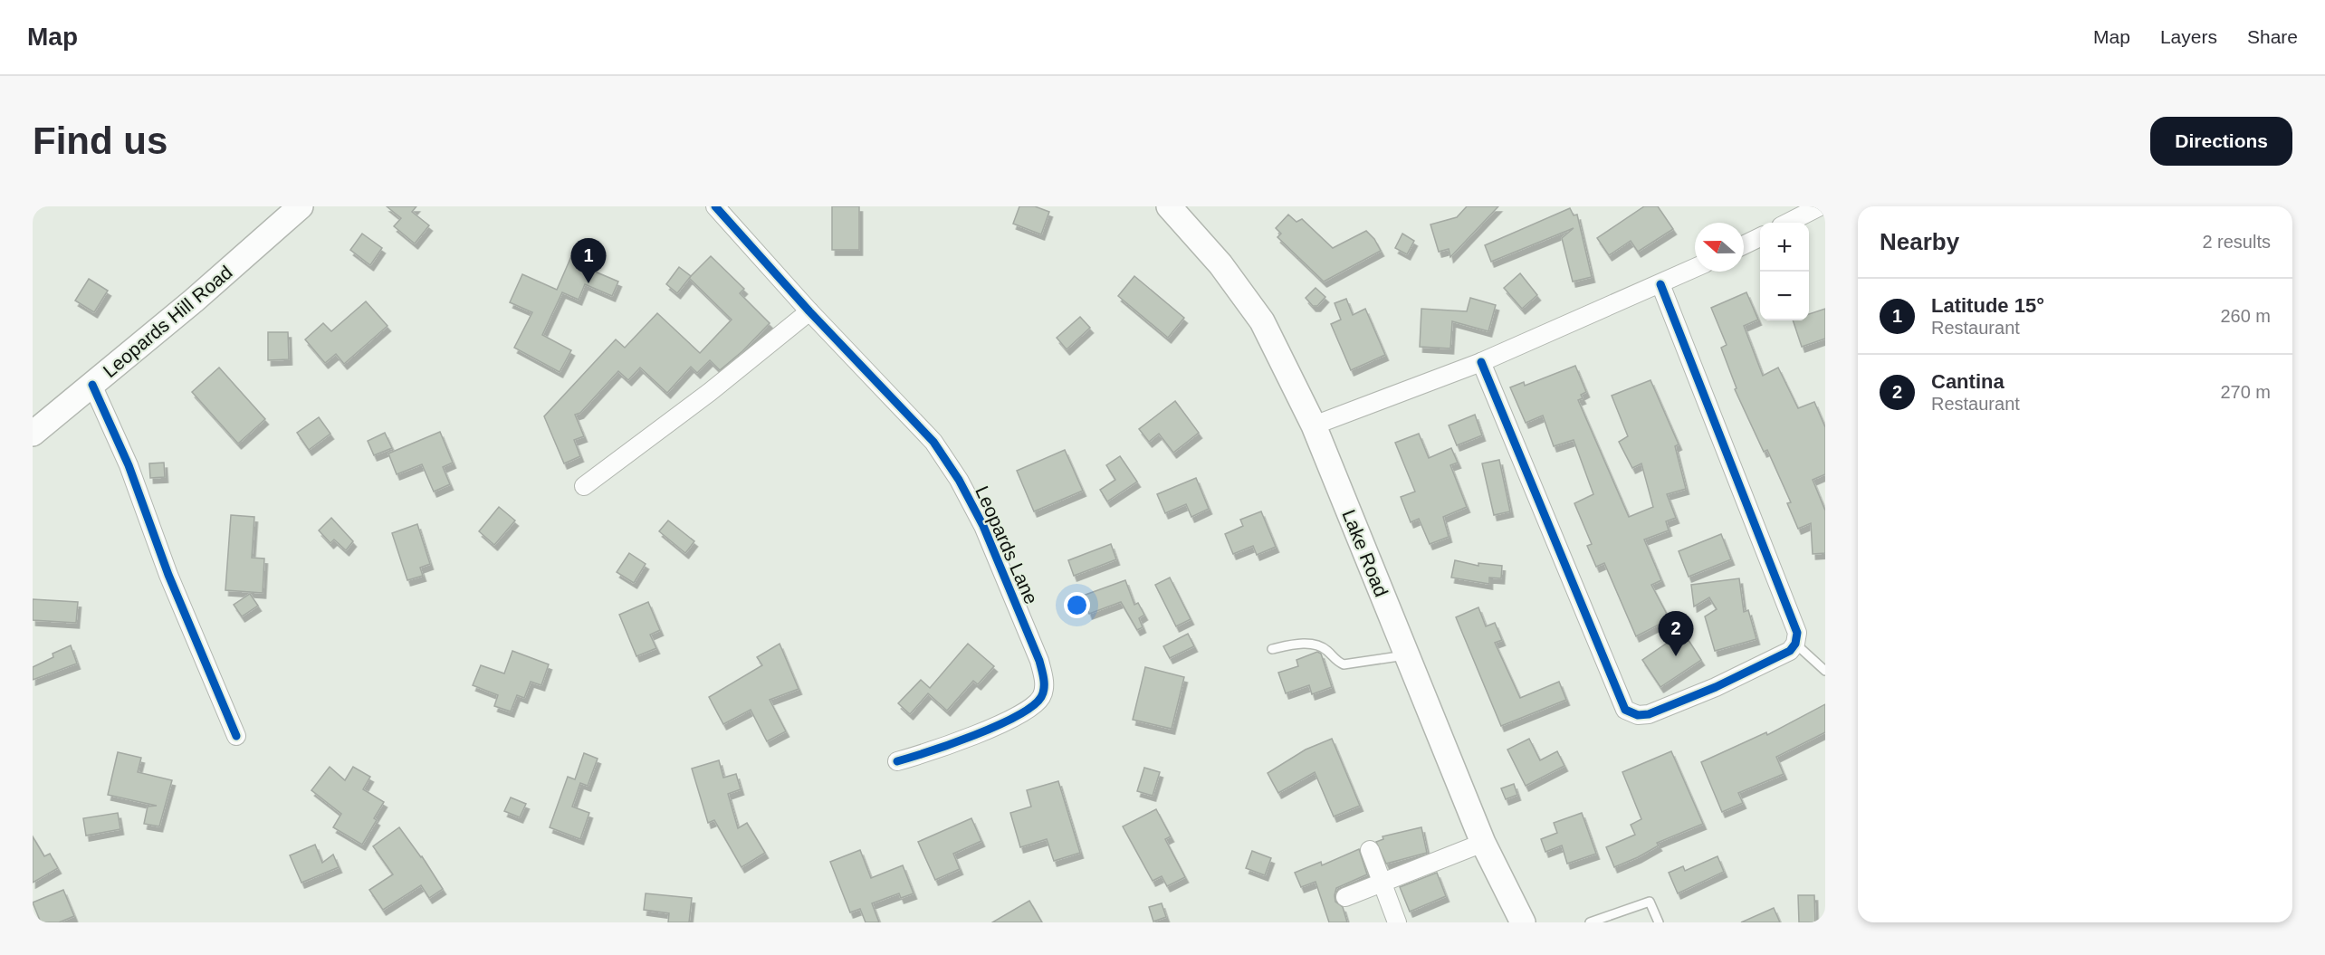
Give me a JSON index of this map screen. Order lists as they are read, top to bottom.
{
  "streets": {
    "main road": ["Leopards Hill Road", "Lake Road"],
    "street": ["Leopards Lane"]
  },
  "north": "left",
  "page": {
    "header": "Map",
    "nav": ["Map", "Layers", "Share"],
    "buttons": "Directions",
    "title": "Find us",
    "heading": ["Nearby", "2 results"],
    "map_buttons": ["+", "−"],
    "pins": ["1", "2"],
    "list": [
      {
        "mark": "1",
        "name": "Latitude 15°",
        "note": "Restaurant",
        "value": "260 m"
      },
      {
        "mark": "2",
        "name": "Cantina",
        "note": "Restaurant",
        "value": "270 m"
      }
    ]
  }
}
